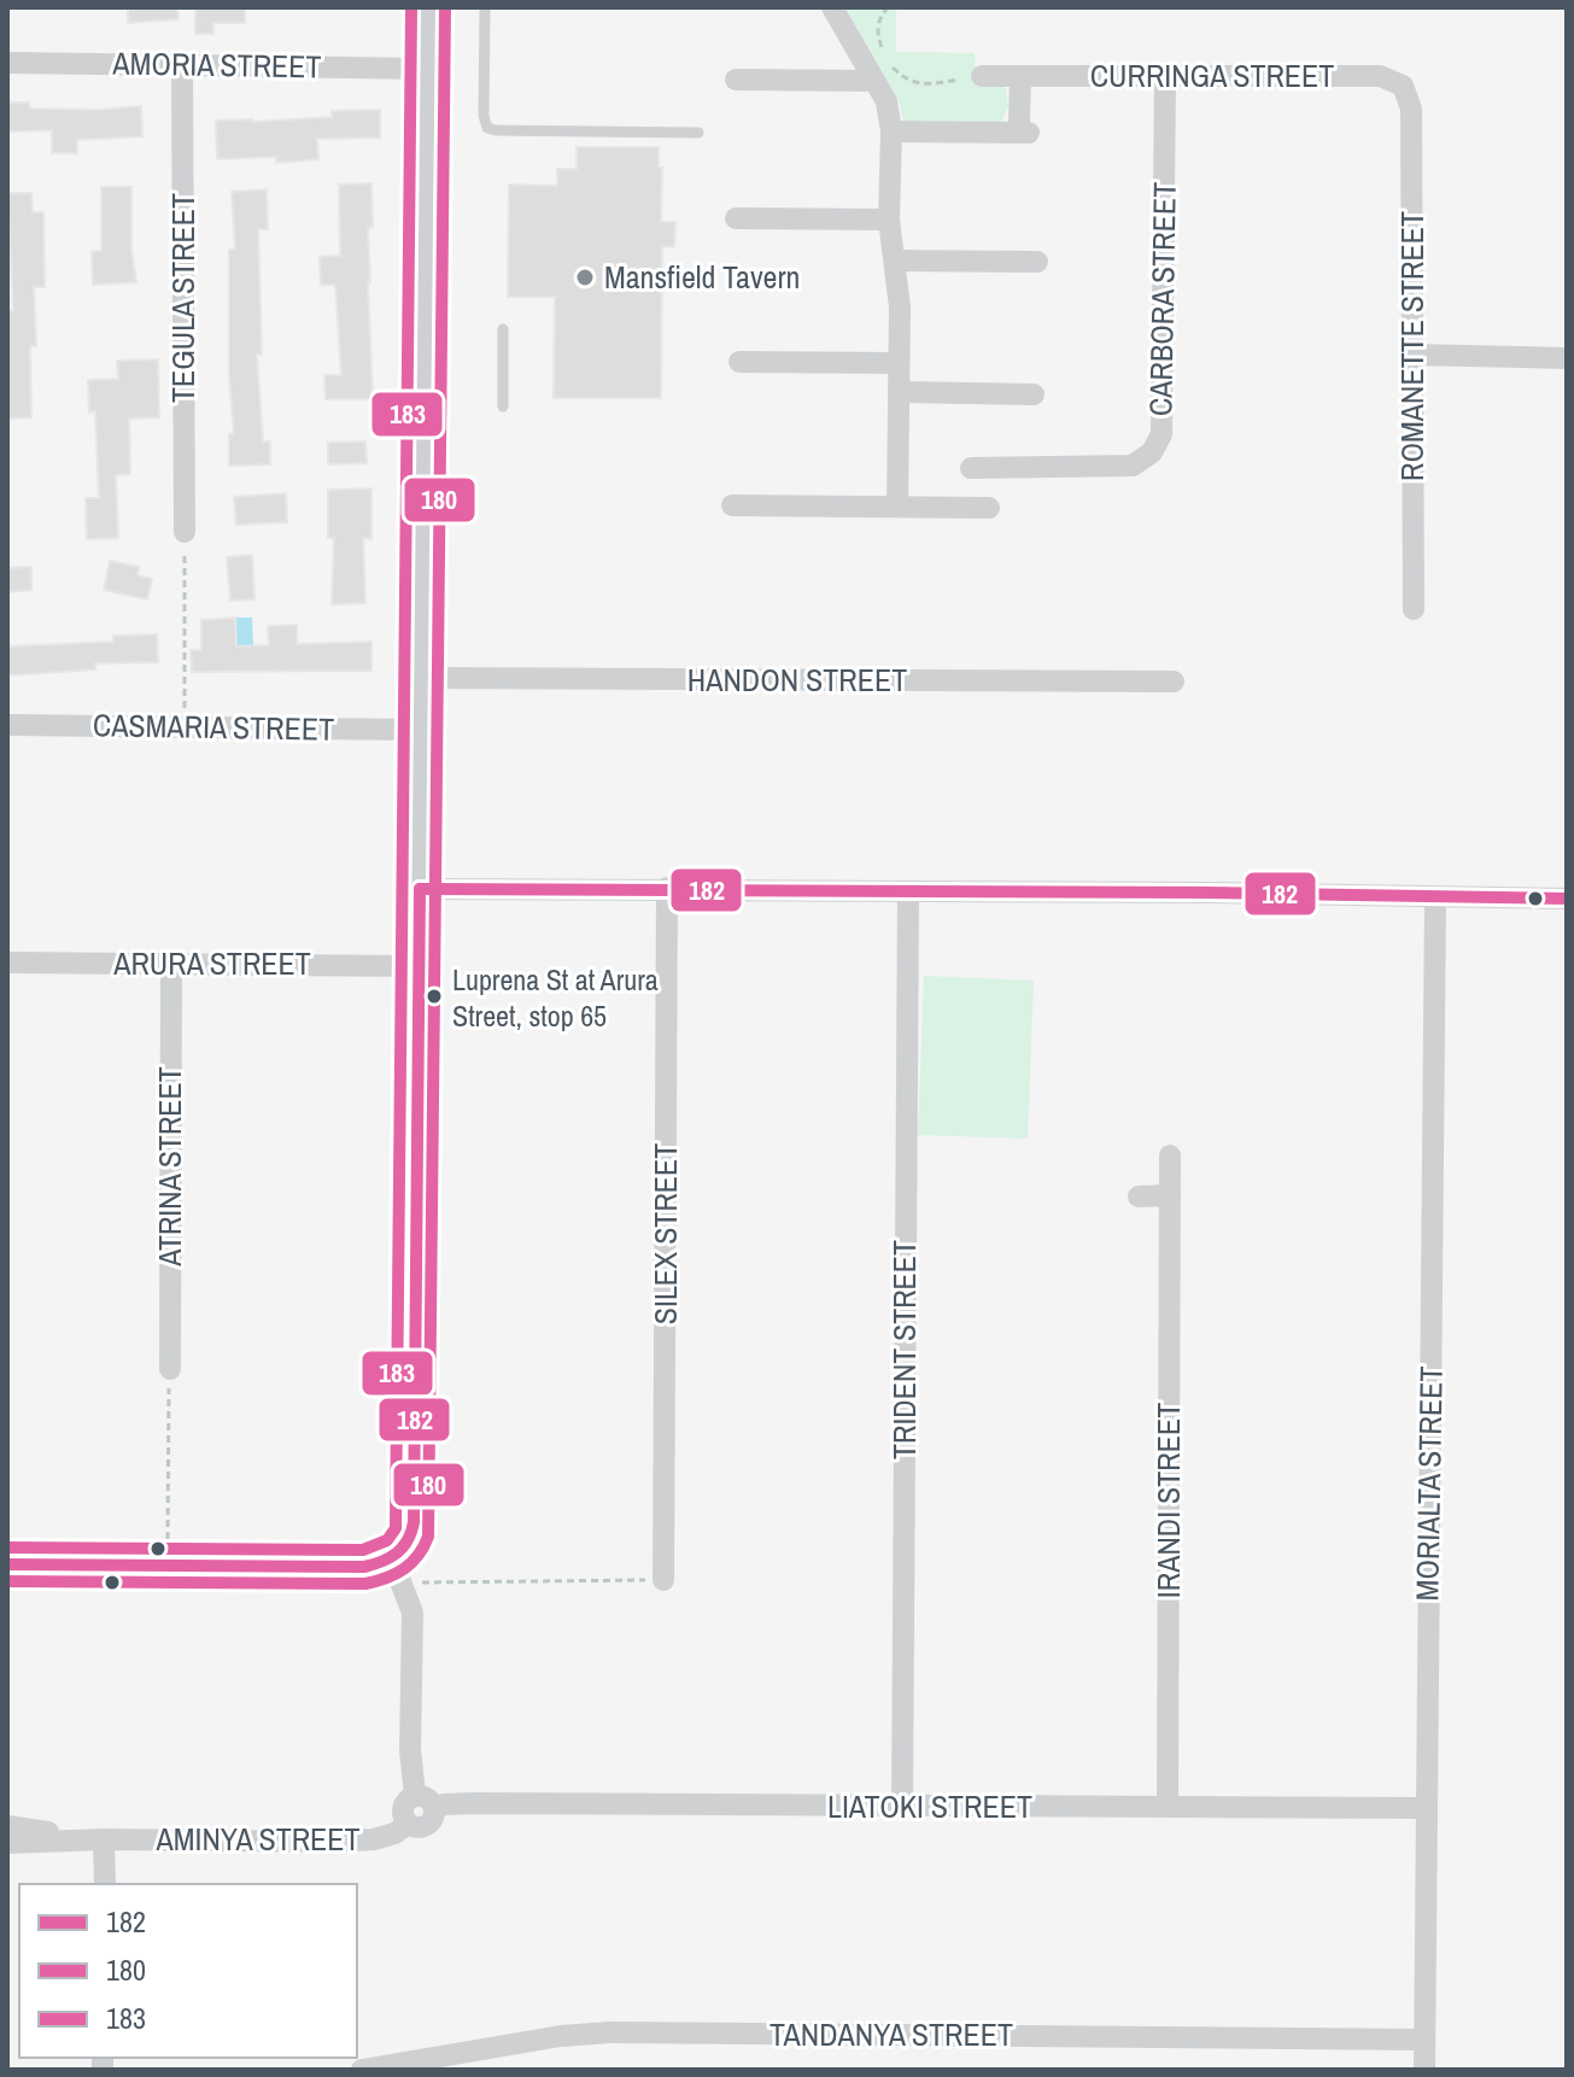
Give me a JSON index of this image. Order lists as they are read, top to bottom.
{
  "streets": {
    "street": [
      "AMORIA STREET",
      "CURRINGA STREET",
      "TEGULA STREET",
      "CARBORA STREET",
      "ROMANETTE STREET",
      "HANDON STREET",
      "CASMARIA STREET",
      "ARURA STREET",
      "ATRINA STREET",
      "SILEX STREET",
      "TRIDENT STREET",
      "MORIALTA STREET",
      "IRANDI STREET",
      "LIATOKI STREET",
      "AMINYA STREET",
      "TANDANYA STREET"
    ]
  },
  "crossings": [
    ["AMORIA STREET", "TEGULA STREET"],
    ["CURRINGA STREET", "CARBORA STREET"],
    ["CURRINGA STREET", "ROMANETTE STREET"],
    ["ARURA STREET", "ATRINA STREET"],
    ["TRIDENT STREET", "LIATOKI STREET"],
    ["MORIALTA STREET", "LIATOKI STREET"],
    ["MORIALTA STREET", "TANDANYA STREET"],
    ["IRANDI STREET", "LIATOKI STREET"],
    ["LIATOKI STREET", "AMINYA STREET"]
  ],
  "places": ["Mansfield Tavern", "Luprena St at Arura Street, stop 65"],
  "lines": ["transit line 180", "transit line 183", "transit line 182"],
  "legend": ["182", "180", "183"]
}
